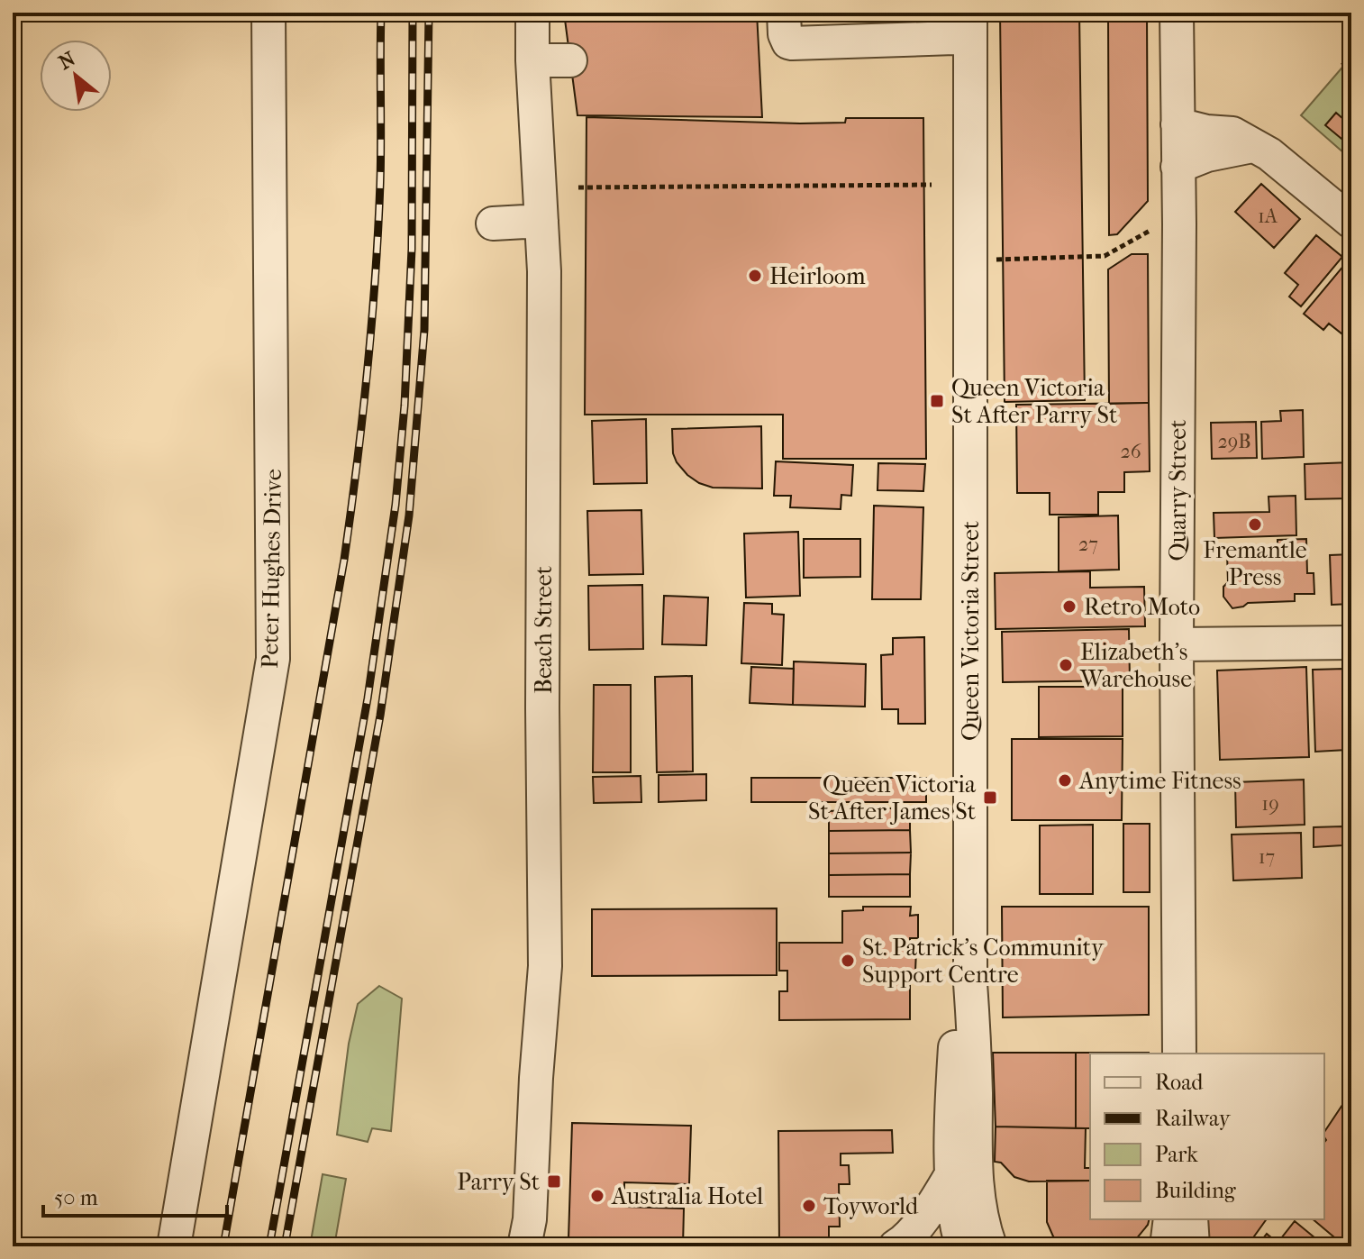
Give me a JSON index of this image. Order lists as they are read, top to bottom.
{
  "streets": {
    "street": [
      "Quarry Street",
      "Peter Hughes Drive",
      "Beach Street",
      "Queen Victoria Street"
    ]
  },
  "places": {
    "other": [
      "Heirloom",
      "Fremantle Press",
      "Retro Moto",
      "Elizabeth's Warehouse",
      "Anytime Fitness",
      "St. Patrick's Community Support Centre",
      "Australia Hotel",
      "Toyworld"
    ],
    "transit": ["Queen Victoria St After Parry St", "Queen Victoria St After James St", "Parry St"]
  },
  "house_numbers": [
    "1A",
    "29B",
    "26",
    "27",
    "19",
    "17"
  ],
  "legend": [
    "Road",
    "Railway",
    "Park",
    "Building"
  ],
  "scale_bar": "50 m",
  "north": "top left"
}
